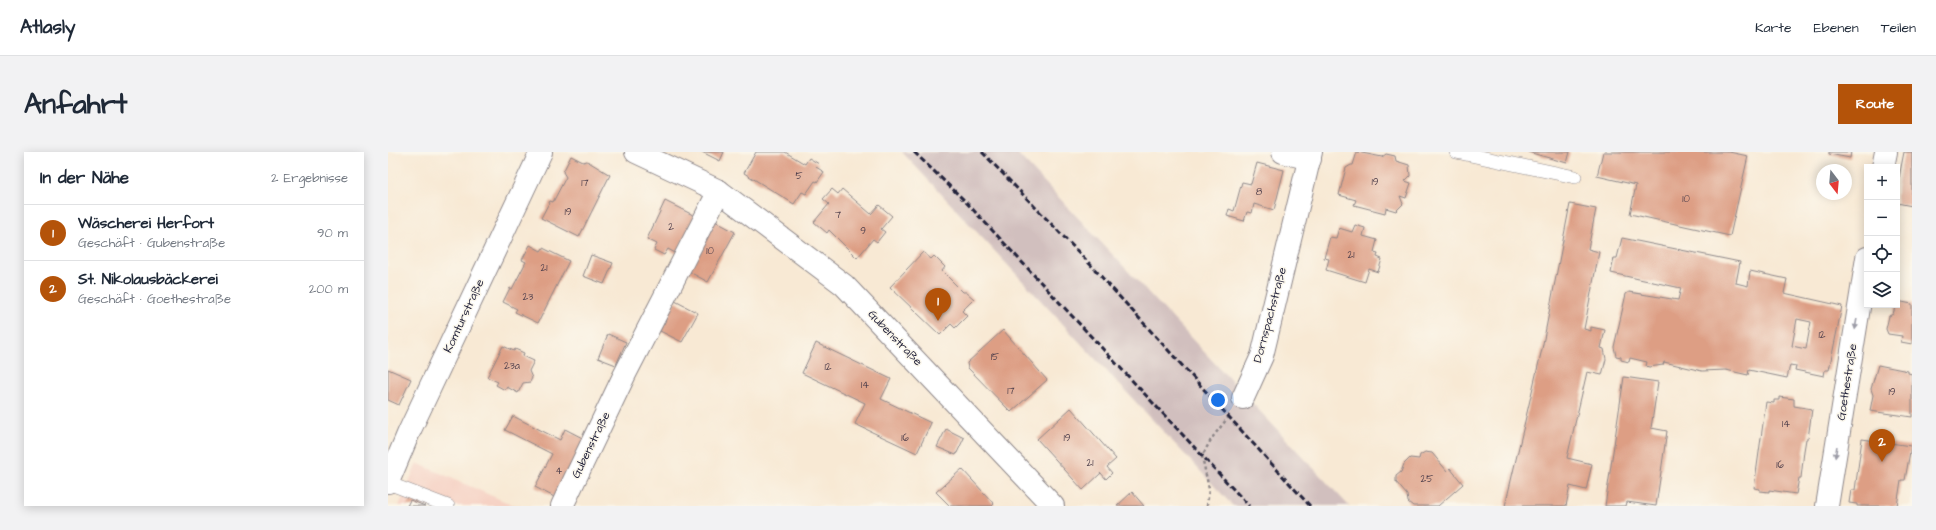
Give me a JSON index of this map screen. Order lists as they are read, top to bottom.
{
  "streets": {
    "street": [
      "Dornspachstraße",
      "Komturstraße",
      "Gubenstraße",
      "Goethestraße"
    ]
  },
  "one_way": ["Goethestraße"],
  "house_numbers": [
    "5",
    "19",
    "17",
    "8",
    "10",
    "19",
    "7",
    "2",
    "9",
    "10",
    "21",
    "21",
    "23",
    "12",
    "15",
    "23a",
    "12",
    "14",
    "17",
    "19",
    "14",
    "16",
    "19",
    "21",
    "16",
    "4",
    "25"
  ],
  "north": "bottom",
  "page": {
    "header": "Atlasly",
    "nav": ["Karte", "Ebenen", "Teilen"],
    "buttons": "Route",
    "title": "Anfahrt",
    "heading": ["In der Nähe", "2 Ergebnisse"],
    "map_buttons": ["+", "−"],
    "list": [
      {
        "mark": "1",
        "name": "Wäscherei Herfort",
        "note": "Geschäft · Gubenstraße",
        "value": "90 m"
      },
      {
        "mark": "2",
        "name": "St. Nikolausbäckerei",
        "note": "Geschäft · Goethestraße",
        "value": "200 m"
      }
    ],
    "pins": ["1", "2"]
  }
}
